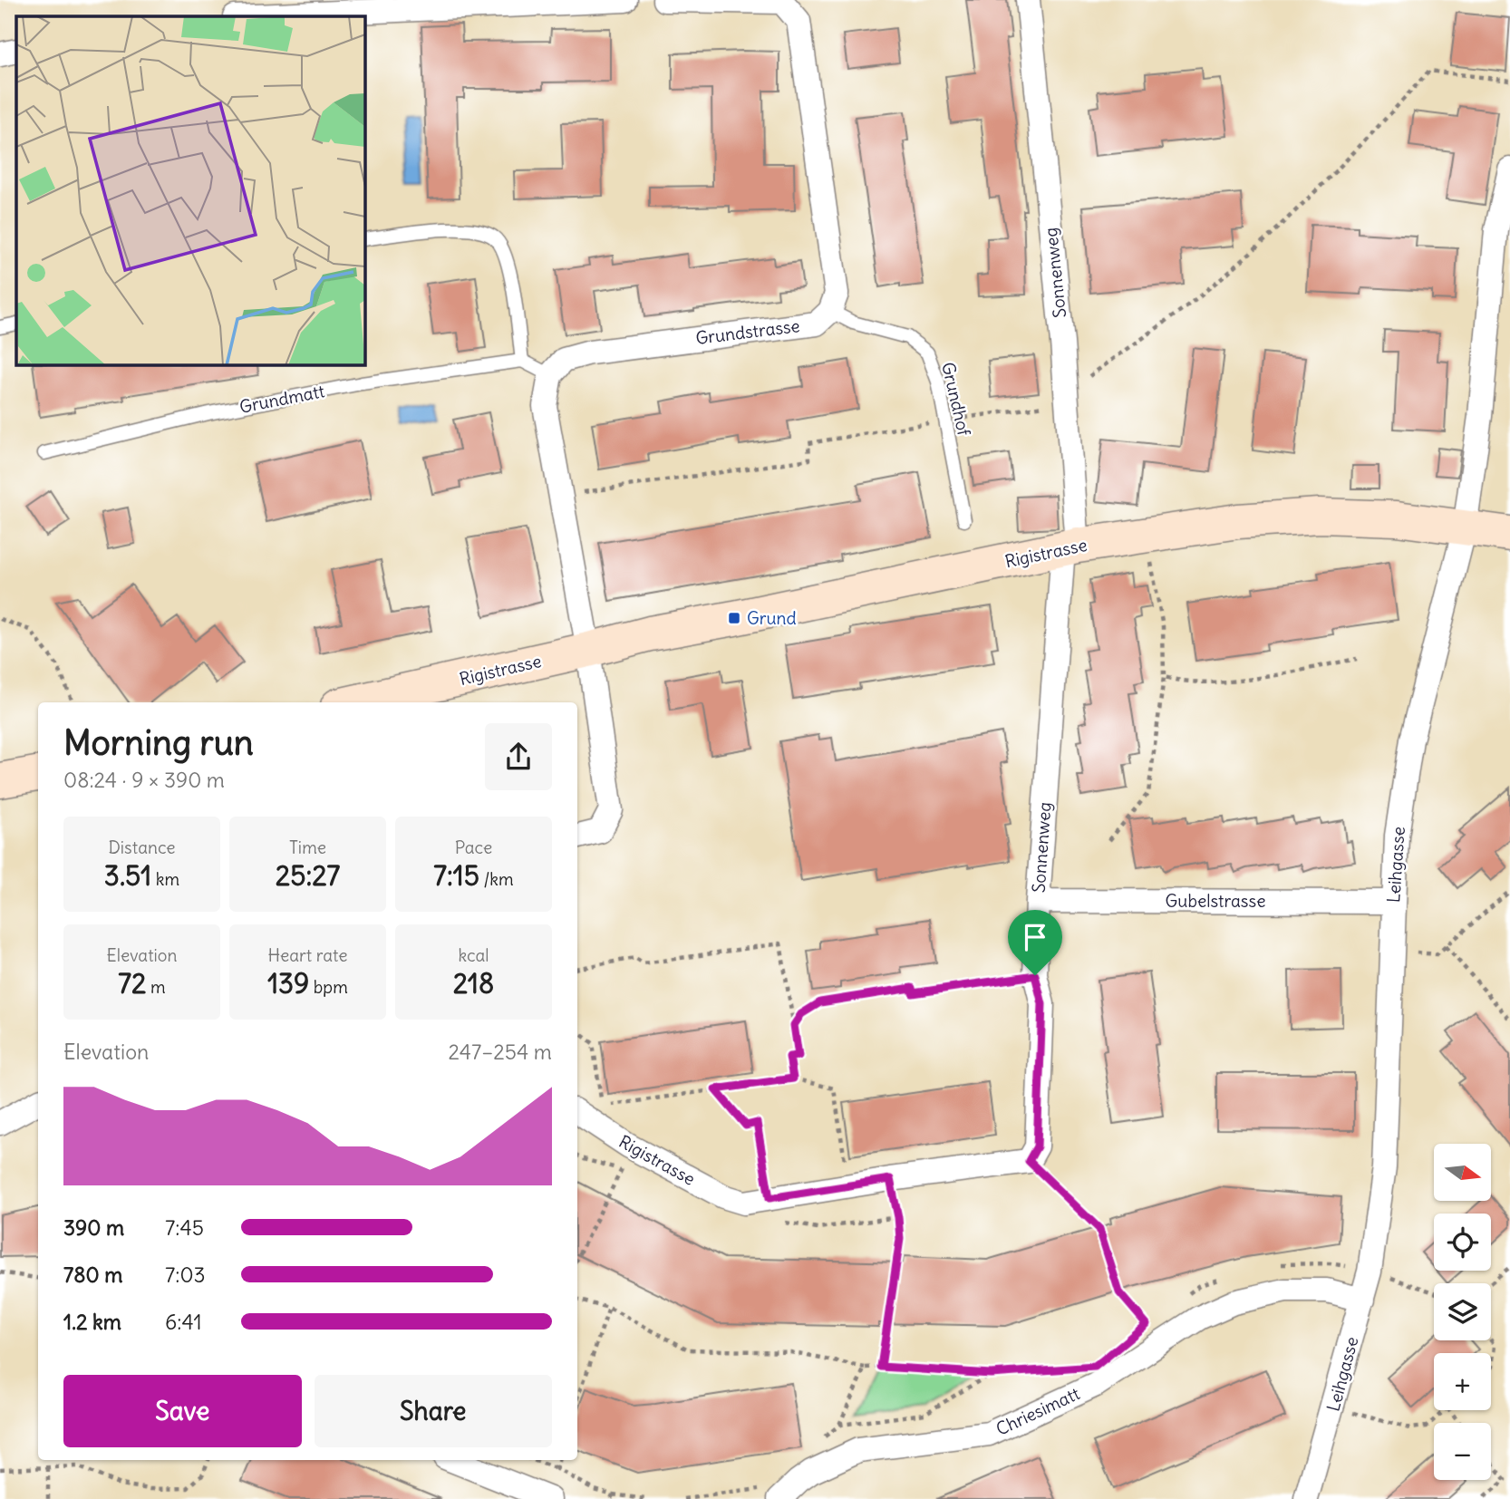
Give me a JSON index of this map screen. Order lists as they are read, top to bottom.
{
  "streets": {
    "street": [
      "Sonnenweg",
      "Grundstrasse",
      "Rigistrasse",
      "Leihgasse",
      "Gubelstrasse",
      "Chriesimatt"
    ],
    "lane": ["Grundmatt", "Grundhof"]
  },
  "crossings": [
    ["Sonnenweg", "Rigistrasse"],
    ["Sonnenweg", "Gubelstrasse"],
    ["Grundstrasse", "Grundhof"],
    ["Rigistrasse", "Leihgasse"],
    ["Leihgasse", "Gubelstrasse"],
    ["Leihgasse", "Chriesimatt"]
  ],
  "places": {
    "transit": ["Grund"]
  },
  "north": "right",
  "page": {
    "heading": ["Morning run", "08:24 · 9 × 390 m"],
    "stats": [
      ["Distance", "3.51 km"],
      ["Time", "25:27"],
      ["Pace", "7:15 /km"],
      ["Elevation", "72 m"],
      ["Heart rate", "139 bpm"],
      ["kcal", "218"]
    ],
    "chart": ["Elevation", "247–254 m"],
    "map_buttons": ["+", "−"],
    "list": [
      {
        "name": "390 m",
        "note": "7:45"
      },
      {
        "name": "780 m",
        "note": "7:03"
      },
      {
        "name": "1.2 km",
        "note": "6:41"
      }
    ],
    "buttons": ["Save", "Share"]
  }
}
